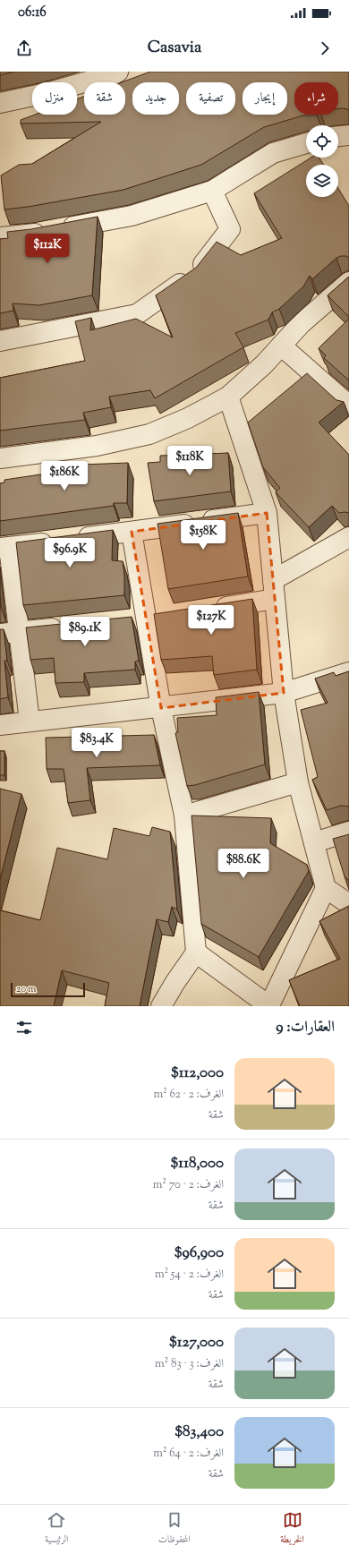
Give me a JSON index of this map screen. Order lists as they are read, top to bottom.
{
  "scale_bar": "20 m",
  "page": {
    "status": "06:16",
    "header": "Casavia",
    "chip": [
      "شراء",
      "إيجار",
      "تصفية",
      "جديد",
      "شقة",
      "منزل"
    ],
    "price": [
      "$112K",
      "$118K",
      "$186K",
      "$158K",
      "$96.9K",
      "$127K",
      "$89.1K",
      "$83.4K",
      "$88.6K"
    ],
    "scale": "20 m",
    "heading": "العقارات: 9",
    "list": [
      {
        "name": "$112,000",
        "note": "الغرف: 2 · 62 m² · شقة"
      },
      {
        "name": "$118,000",
        "note": "الغرف: 2 · 70 m² · شقة"
      },
      {
        "name": "$96,900",
        "note": "الغرف: 2 · 54 m² · شقة"
      },
      {
        "name": "$127,000",
        "note": "الغرف: 3 · 83 m² · شقة"
      },
      {
        "name": "$83,400",
        "note": "الغرف: 2 · 64 m² · شقة"
      }
    ],
    "tabs": ["الخريطة", "المحفوظات", "الرئيسية"]
  }
}
